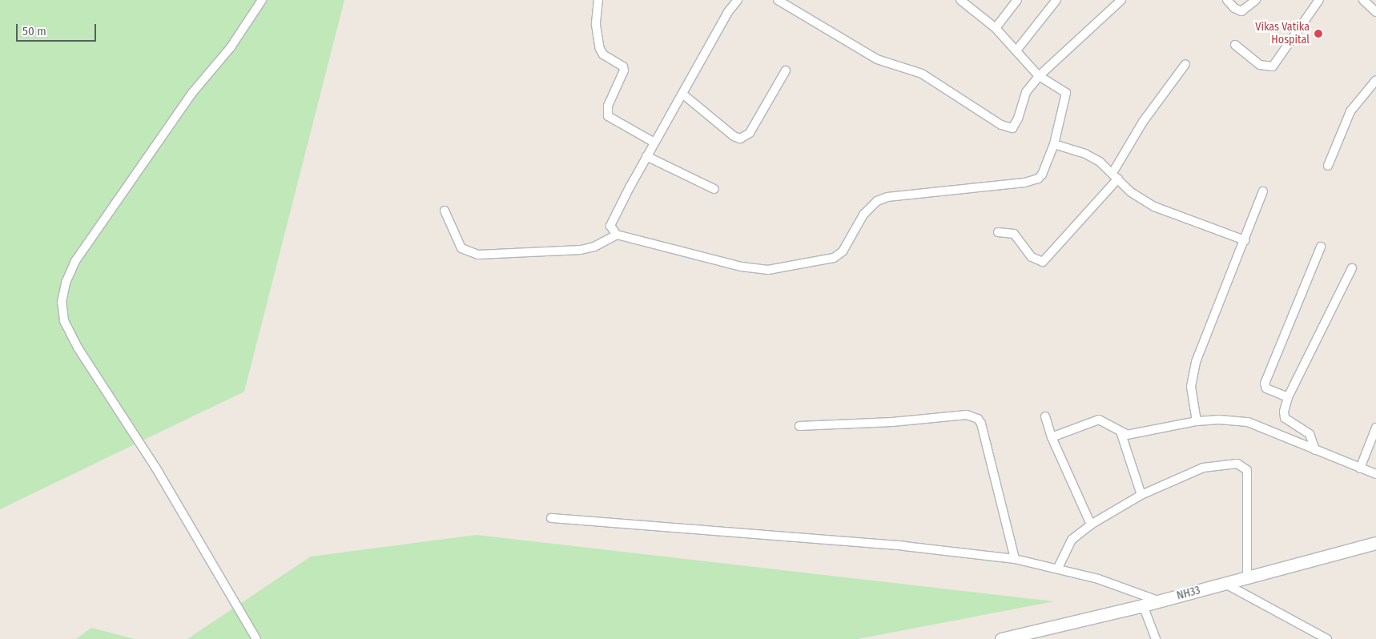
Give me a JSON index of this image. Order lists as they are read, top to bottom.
{
  "streets": {
    "main road": ["NH33"]
  },
  "places": ["Vikas Vatika Hospital"],
  "scale_bar": "50 m"
}
